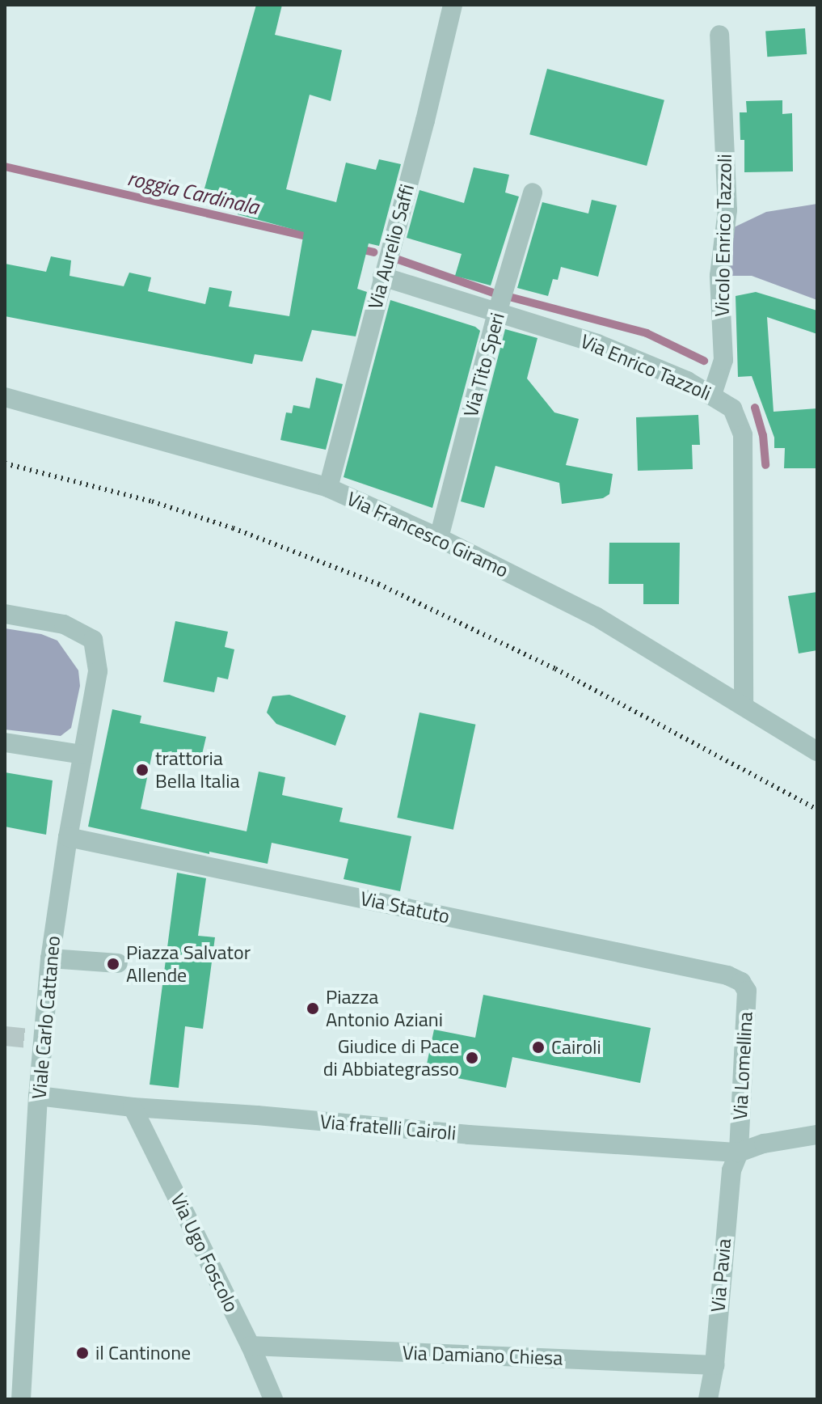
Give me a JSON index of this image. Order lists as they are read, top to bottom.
{
  "streets": {
    "street": [
      "Vicolo Enrico Tazzoli",
      "Via Aurelio Saffi",
      "Via Tito Speri",
      "Via Enrico Tazzoli",
      "Via Francesco Giramo",
      "Via Statuto",
      "Viale Carlo Cattaneo",
      "Via Lomellina",
      "Via fratelli Cairoli",
      "Via Ugo Foscolo",
      "Via Pavia",
      "Via Damiano Chiesa"
    ]
  },
  "crossings": [
    ["Vicolo Enrico Tazzoli", "Via Enrico Tazzoli"],
    ["Via Aurelio Saffi", "Via Enrico Tazzoli"],
    ["Via Aurelio Saffi", "Via Francesco Giramo"],
    ["Via Tito Speri", "Via Enrico Tazzoli"],
    ["Via Tito Speri", "Via Francesco Giramo"],
    ["Via Enrico Tazzoli", "Via Francesco Giramo"],
    ["Via Statuto", "Viale Carlo Cattaneo"],
    ["Via Statuto", "Via Lomellina"],
    ["Viale Carlo Cattaneo", "Via fratelli Cairoli"],
    ["Via Lomellina", "Via fratelli Cairoli"],
    ["Via Lomellina", "Via Pavia"],
    ["Via fratelli Cairoli", "Via Ugo Foscolo"],
    ["Via fratelli Cairoli", "Via Pavia"],
    ["Via Ugo Foscolo", "Via Damiano Chiesa"],
    ["Via Pavia", "Via Damiano Chiesa"]
  ],
  "water": ["roggia Cardinala"],
  "places": [
    "trattoria Bella Italia",
    "Piazza Salvator Allende",
    "Piazza Antonio Aziani",
    "Cairoli",
    "Giudice di Pace di Abbiategrasso",
    "il Cantinone"
  ]
}
